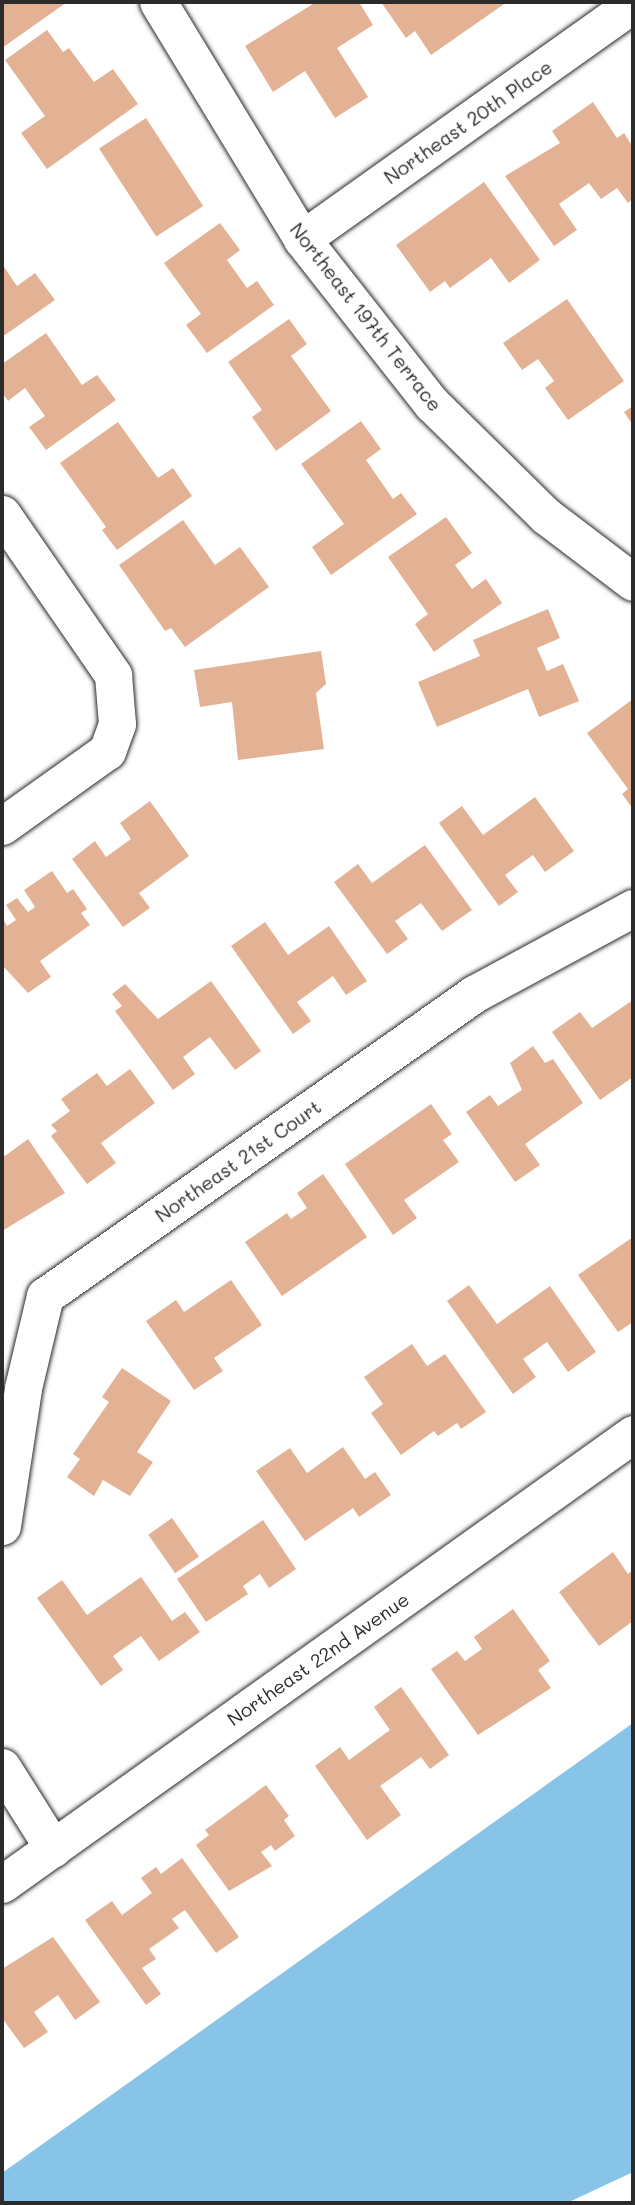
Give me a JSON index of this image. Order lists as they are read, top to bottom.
{
  "streets": {
    "street": [
      "Northeast 20th Place",
      "Northeast 197th Terrace",
      "Northeast 21st Court",
      "Northeast 22nd Avenue"
    ]
  },
  "crossings": [
    ["Northeast 20th Place", "Northeast 197th Terrace"]
  ]
}
